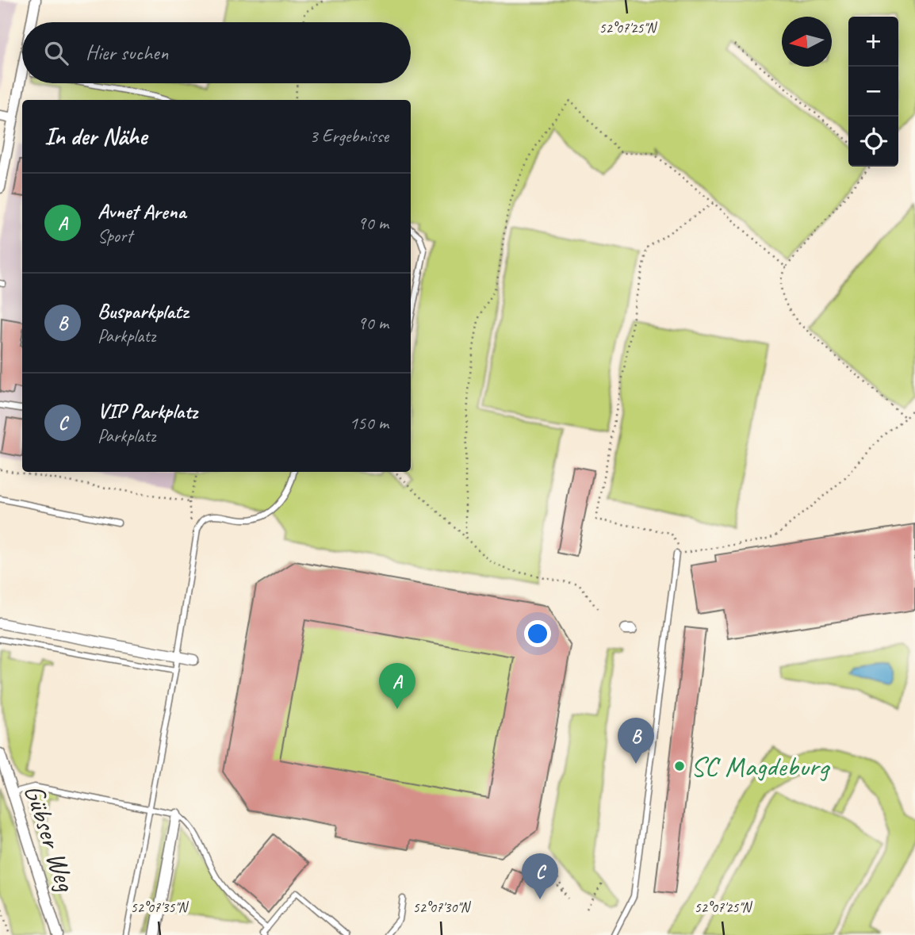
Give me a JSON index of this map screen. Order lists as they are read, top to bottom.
{
  "streets": {
    "street": ["Gübser Weg"]
  },
  "places": ["SC Magdeburg"],
  "north": "left",
  "page": {
    "map_buttons": ["+", "−"],
    "search": "Hier suchen",
    "heading": ["In der Nähe", "3 Ergebnisse"],
    "list": [
      {
        "mark": "A",
        "name": "Avnet Arena",
        "note": "Sport",
        "value": "90 m"
      },
      {
        "mark": "B",
        "name": "Busparkplatz",
        "note": "Parkplatz",
        "value": "90 m"
      },
      {
        "mark": "C",
        "name": "VIP Parkplatz",
        "note": "Parkplatz",
        "value": "150 m"
      }
    ],
    "pins": ["A", "B", "C"]
  },
  "coordinates": ["52°07'25\"N", "52°07'35\"N", "52°07'30\"N"]
}
